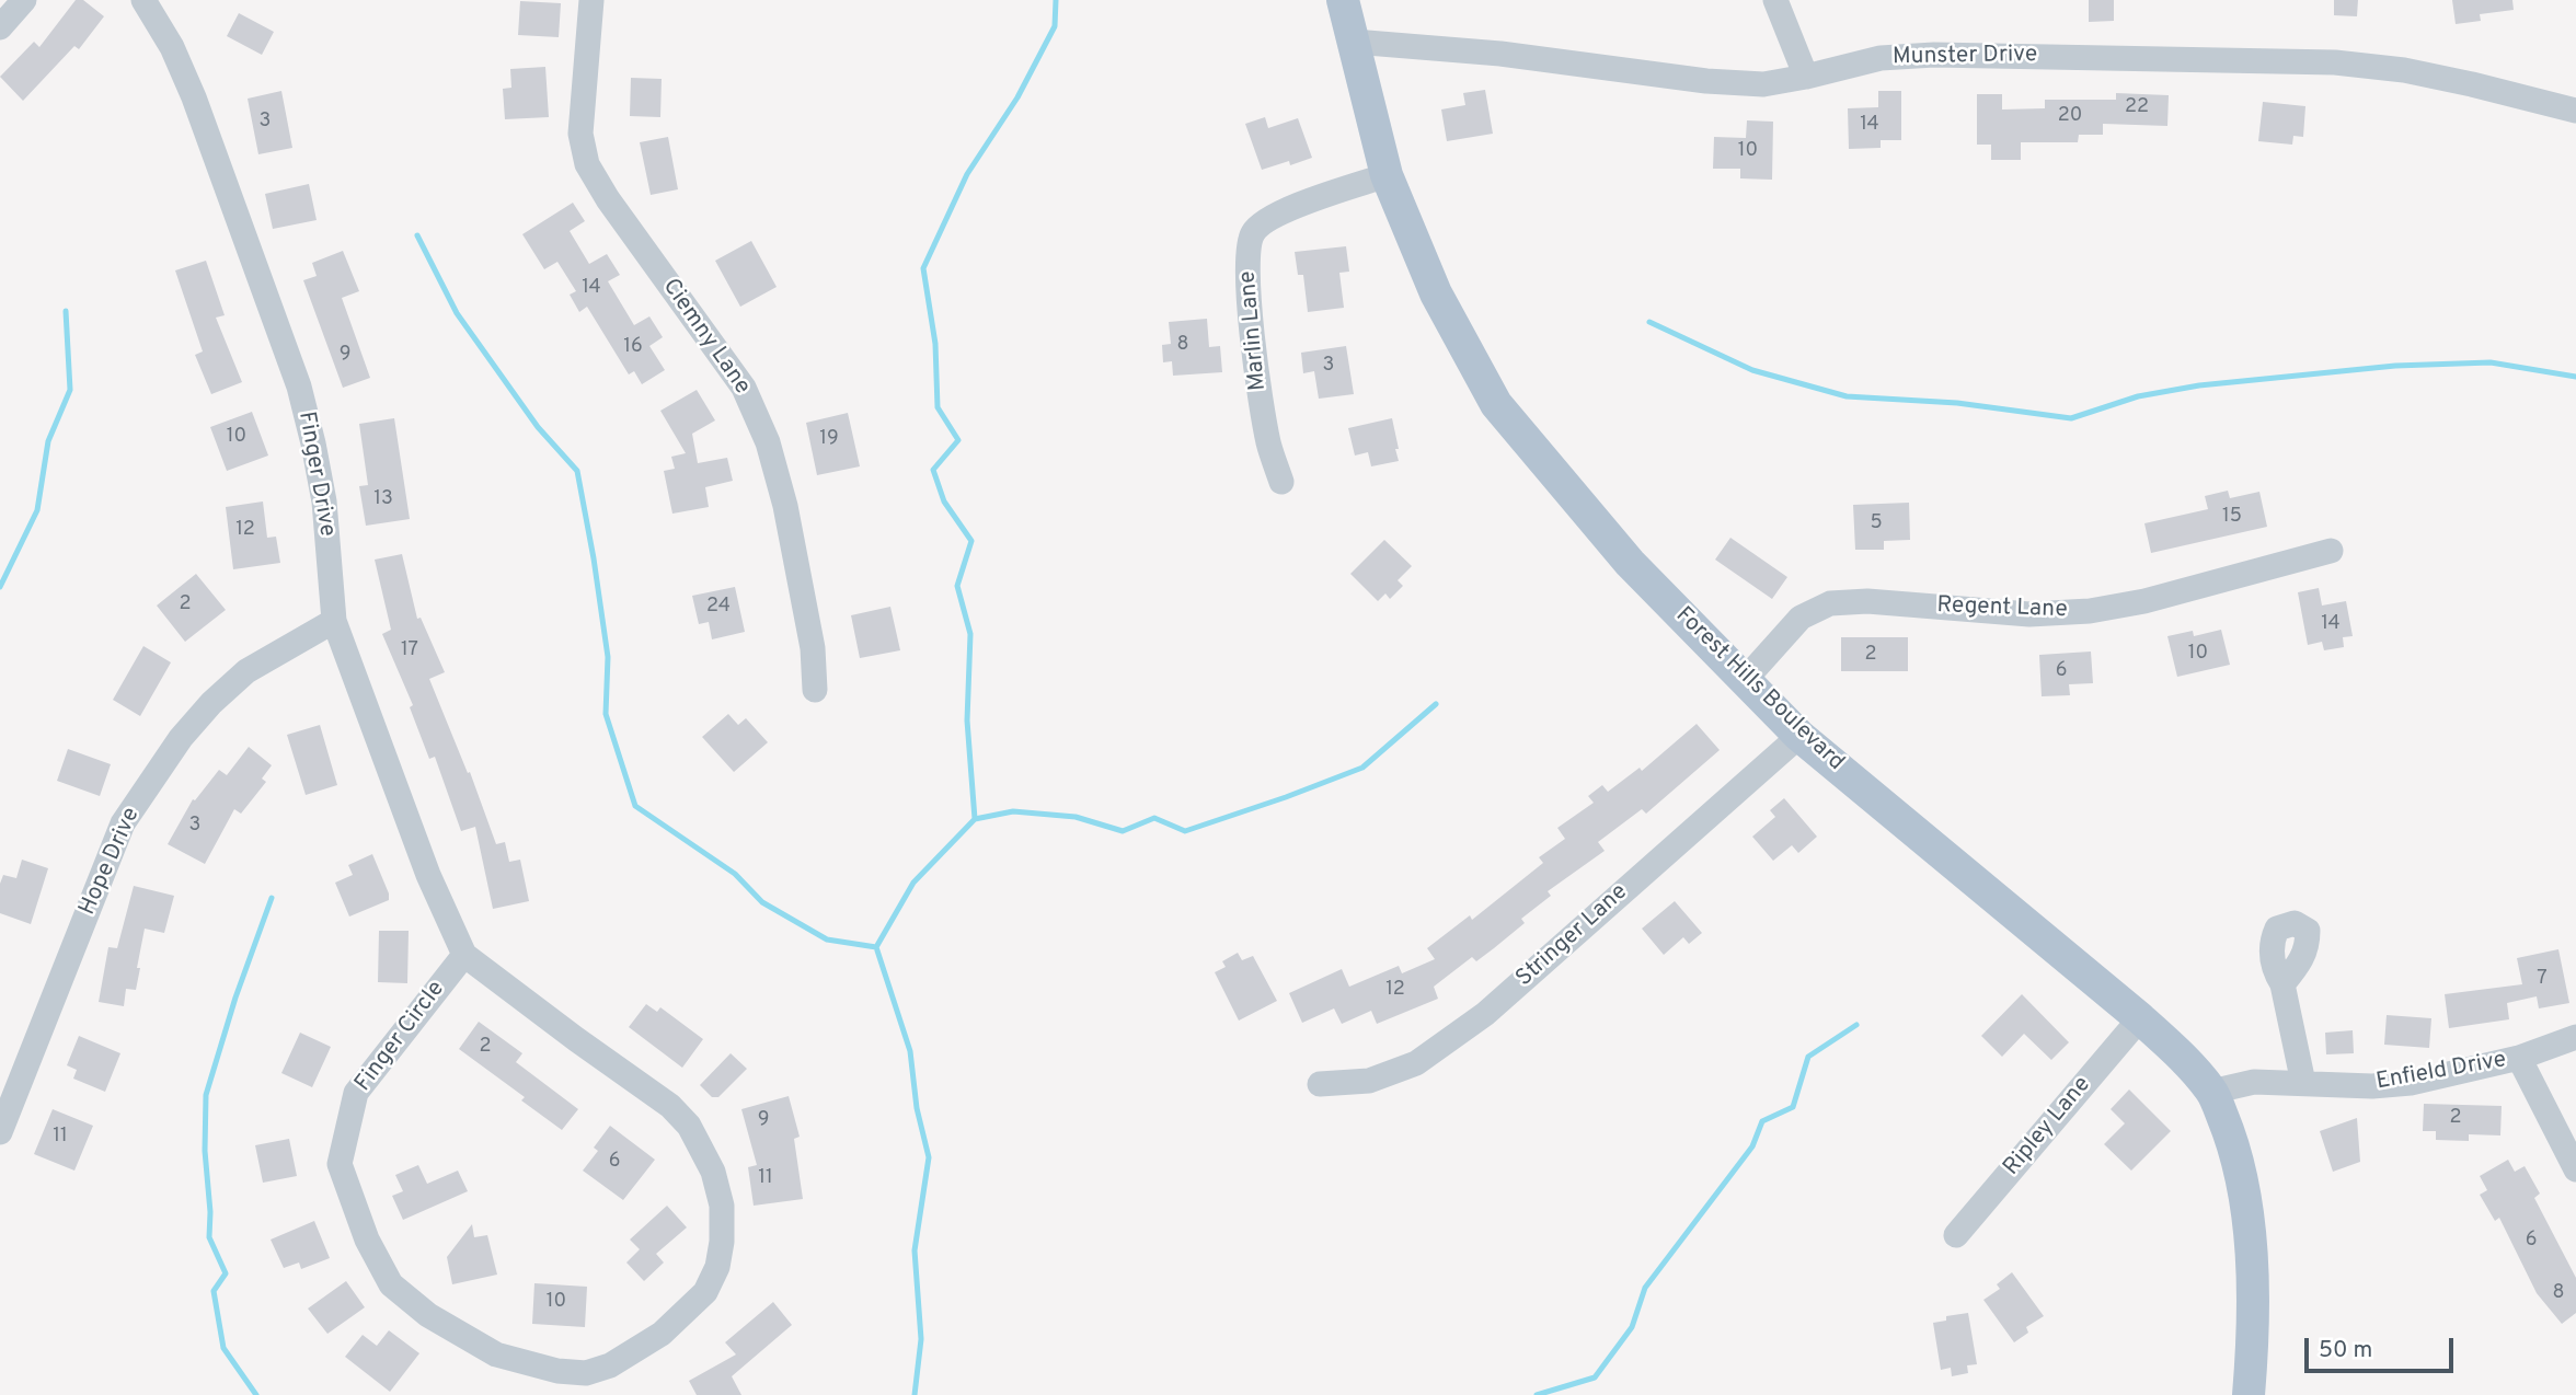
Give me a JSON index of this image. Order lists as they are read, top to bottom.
{
  "streets": {
    "main road": ["Forest Hills Boulevard"],
    "street": [
      "Munster Drive",
      "Marlin Lane",
      "Ciemny Lane",
      "Finger Drive",
      "Regent Lane",
      "Hope Drive",
      "Stringer Lane",
      "Finger Circle",
      "Enfield Drive",
      "Ripley Lane"
    ]
  },
  "crossings": [
    ["Munster Drive", "Forest Hills Boulevard"],
    ["Marlin Lane", "Forest Hills Boulevard"],
    ["Finger Drive", "Hope Drive"],
    ["Finger Drive", "Finger Circle"],
    ["Regent Lane", "Forest Hills Boulevard"],
    ["Forest Hills Boulevard", "Stringer Lane"],
    ["Forest Hills Boulevard", "Enfield Drive"],
    ["Forest Hills Boulevard", "Ripley Lane"]
  ],
  "house_numbers": [
    "22",
    "20",
    "3",
    "14",
    "10",
    "14",
    "8",
    "16",
    "9",
    "3",
    "10",
    "19",
    "13",
    "15",
    "5",
    "12",
    "2",
    "24",
    "14",
    "17",
    "10",
    "2",
    "6",
    "3",
    "7",
    "12",
    "2",
    "2",
    "9",
    "11",
    "6",
    "11",
    "6",
    "8",
    "10"
  ],
  "scale_bar": "50 m"
}
